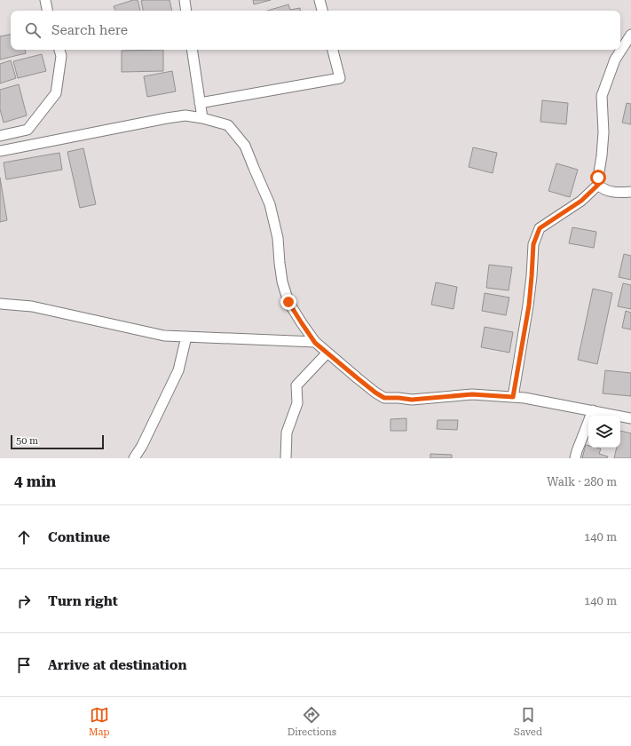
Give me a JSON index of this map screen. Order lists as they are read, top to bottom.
{
  "scale_bar": "50 m",
  "page": {
    "search": "Search here",
    "scale": "50 m",
    "heading": ["4 min", "Walk · 280 m"],
    "list": [
      ["Continue", "140 m"],
      ["Turn right", "140 m"],
      "Arrive at destination"
    ],
    "nav": ["Map", "Directions", "Saved"]
  }
}
